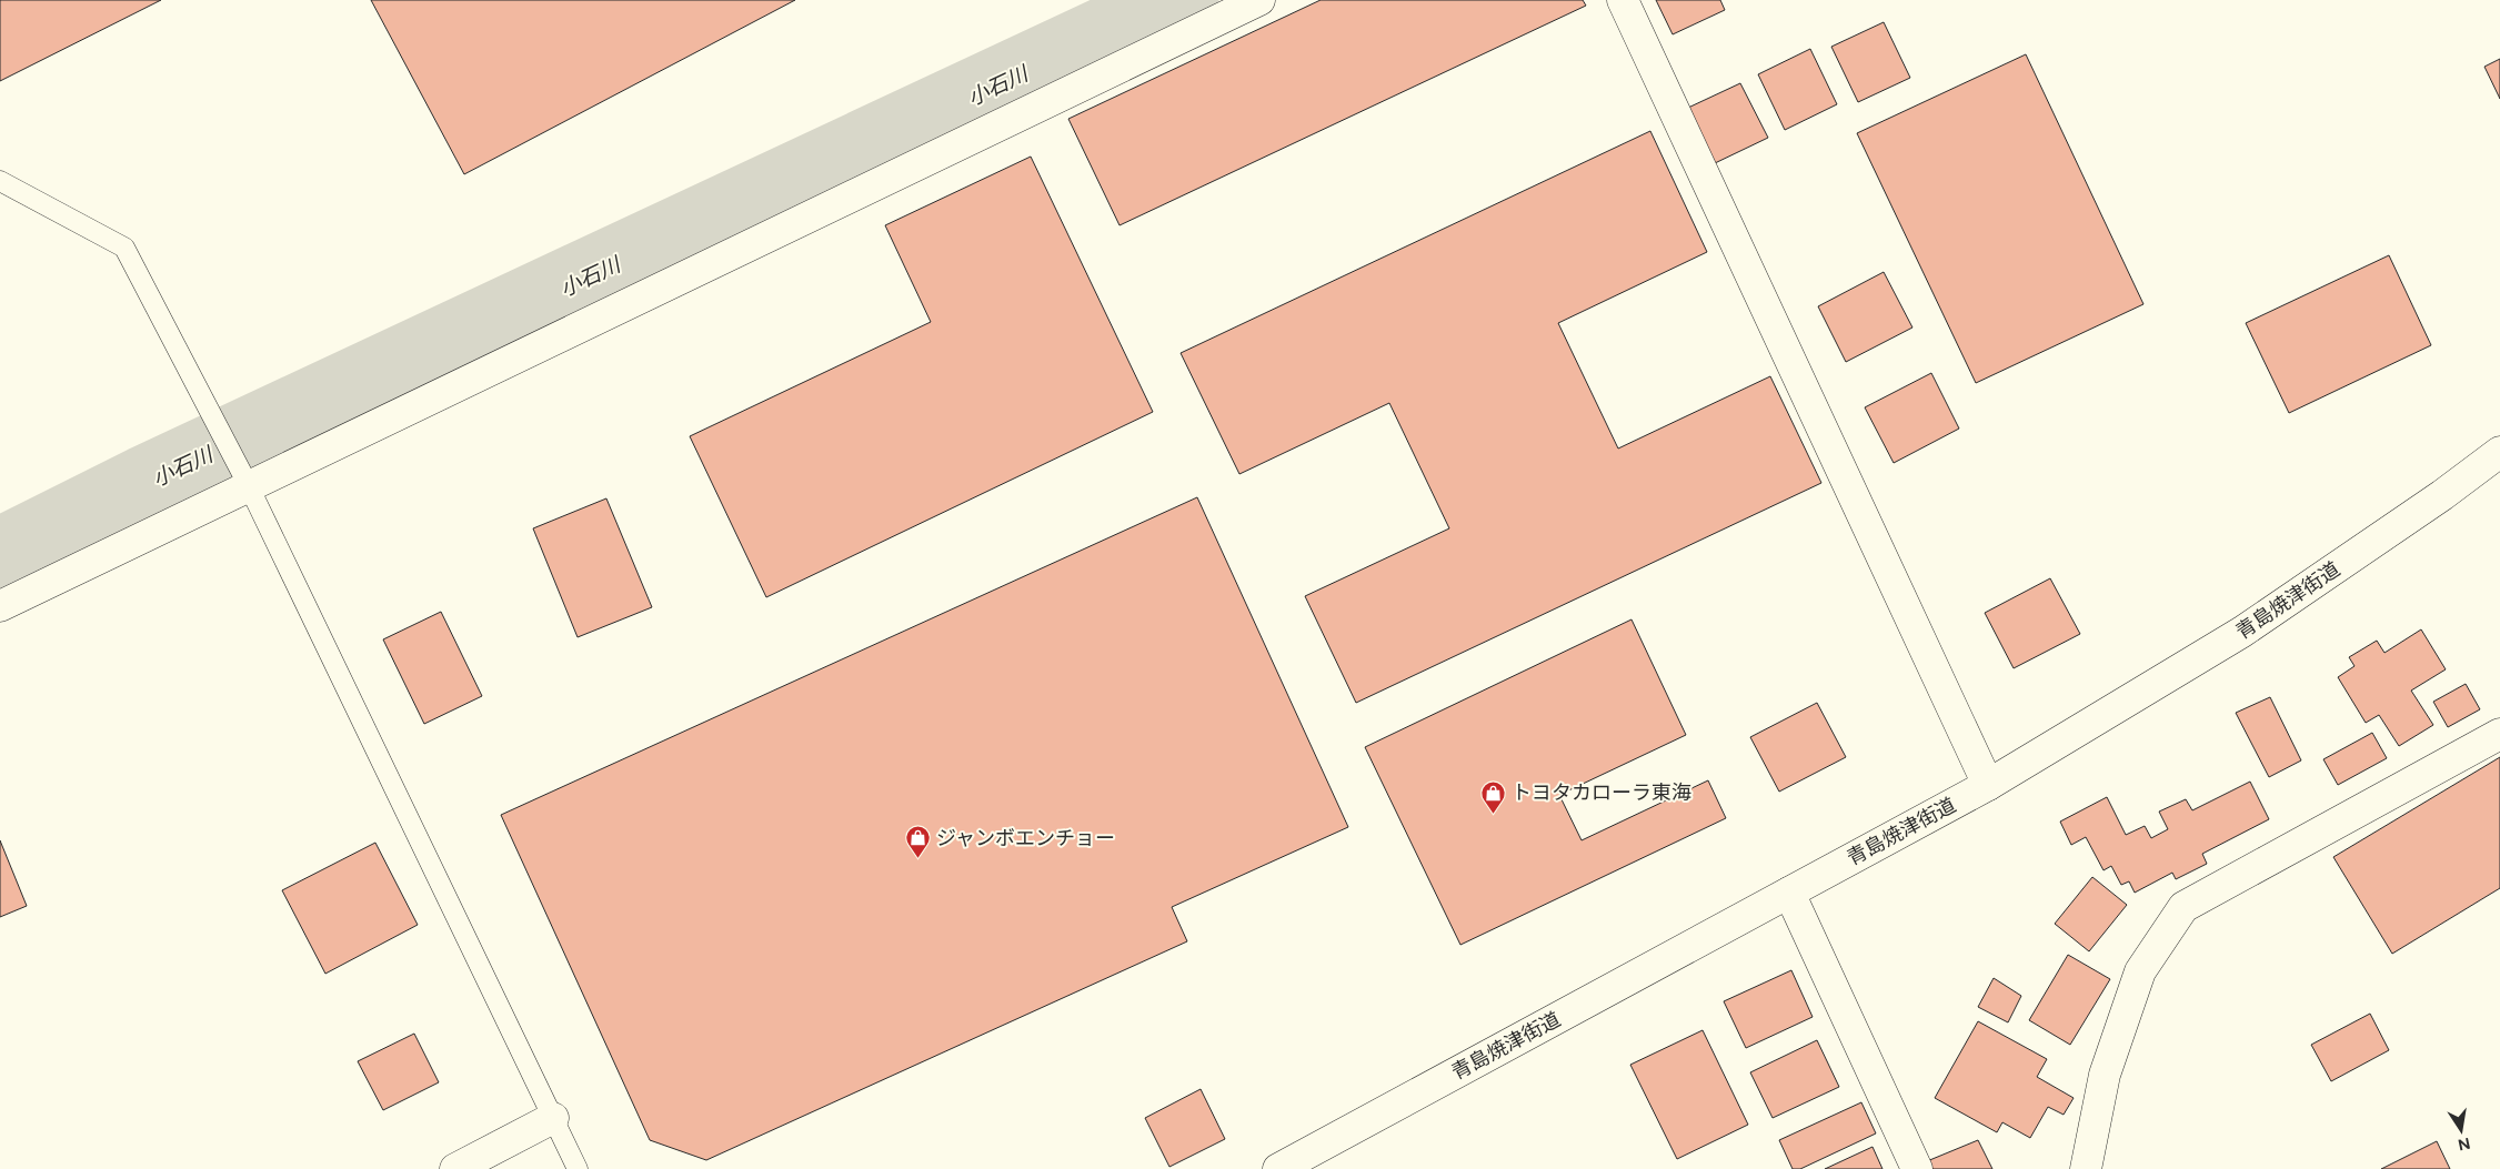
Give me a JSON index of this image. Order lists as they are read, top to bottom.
{
  "streets": {
    "street": ["青島焼津街道"]
  },
  "water": ["小石川"],
  "places": {
    "shop": ["トヨタカローラ東海", "ジャンボエンチョー"]
  },
  "north": "bottom"
}
